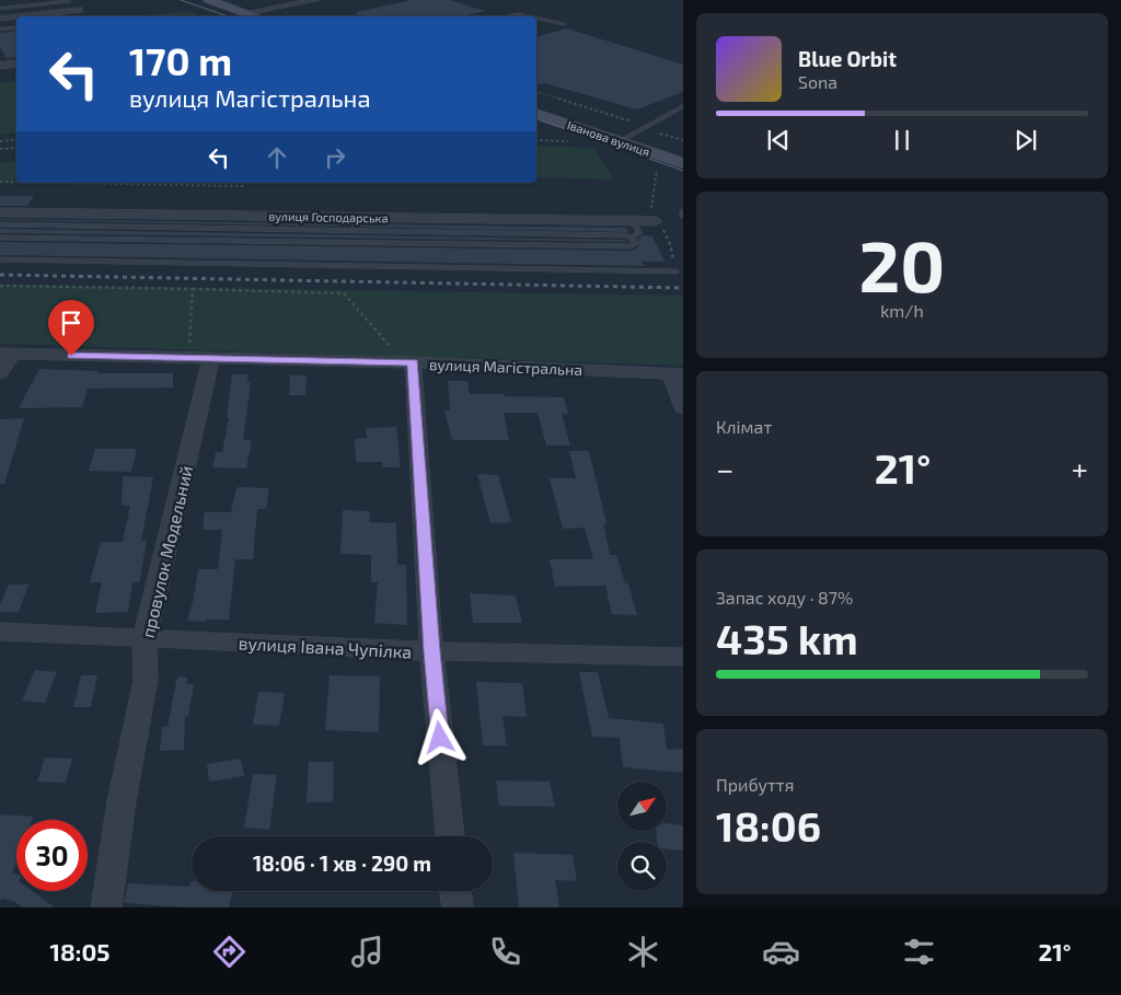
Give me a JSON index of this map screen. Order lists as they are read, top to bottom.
{
  "streets": {
    "main road": ["Іванова вулиця"],
    "street": [
      "вулиця Господарська",
      "вулиця Магістральна",
      "провулок Модельний",
      "вулиця Івана Чупілка"
    ]
  },
  "crossings": [
    ["вулиця Магістральна", "провулок Модельний"],
    ["провулок Модельний", "вулиця Івана Чупілка"]
  ],
  "north": "top right",
  "page": {
    "turn": ["170 m", "вулиця Магістральна"],
    "song": ["Blue Orbit", "Sona"],
    "tile": [
      ["20", "km/h"],
      "Клімат",
      ["Запас ходу · 87%", "435 km"],
      ["Прибуття", "18:06"]
    ],
    "heat": ["−", "21°", "+"],
    "limit": "30",
    "trip": "18:06 · 1 хв · 290 m",
    "tabs": ["18:05", "21°"]
  }
}
